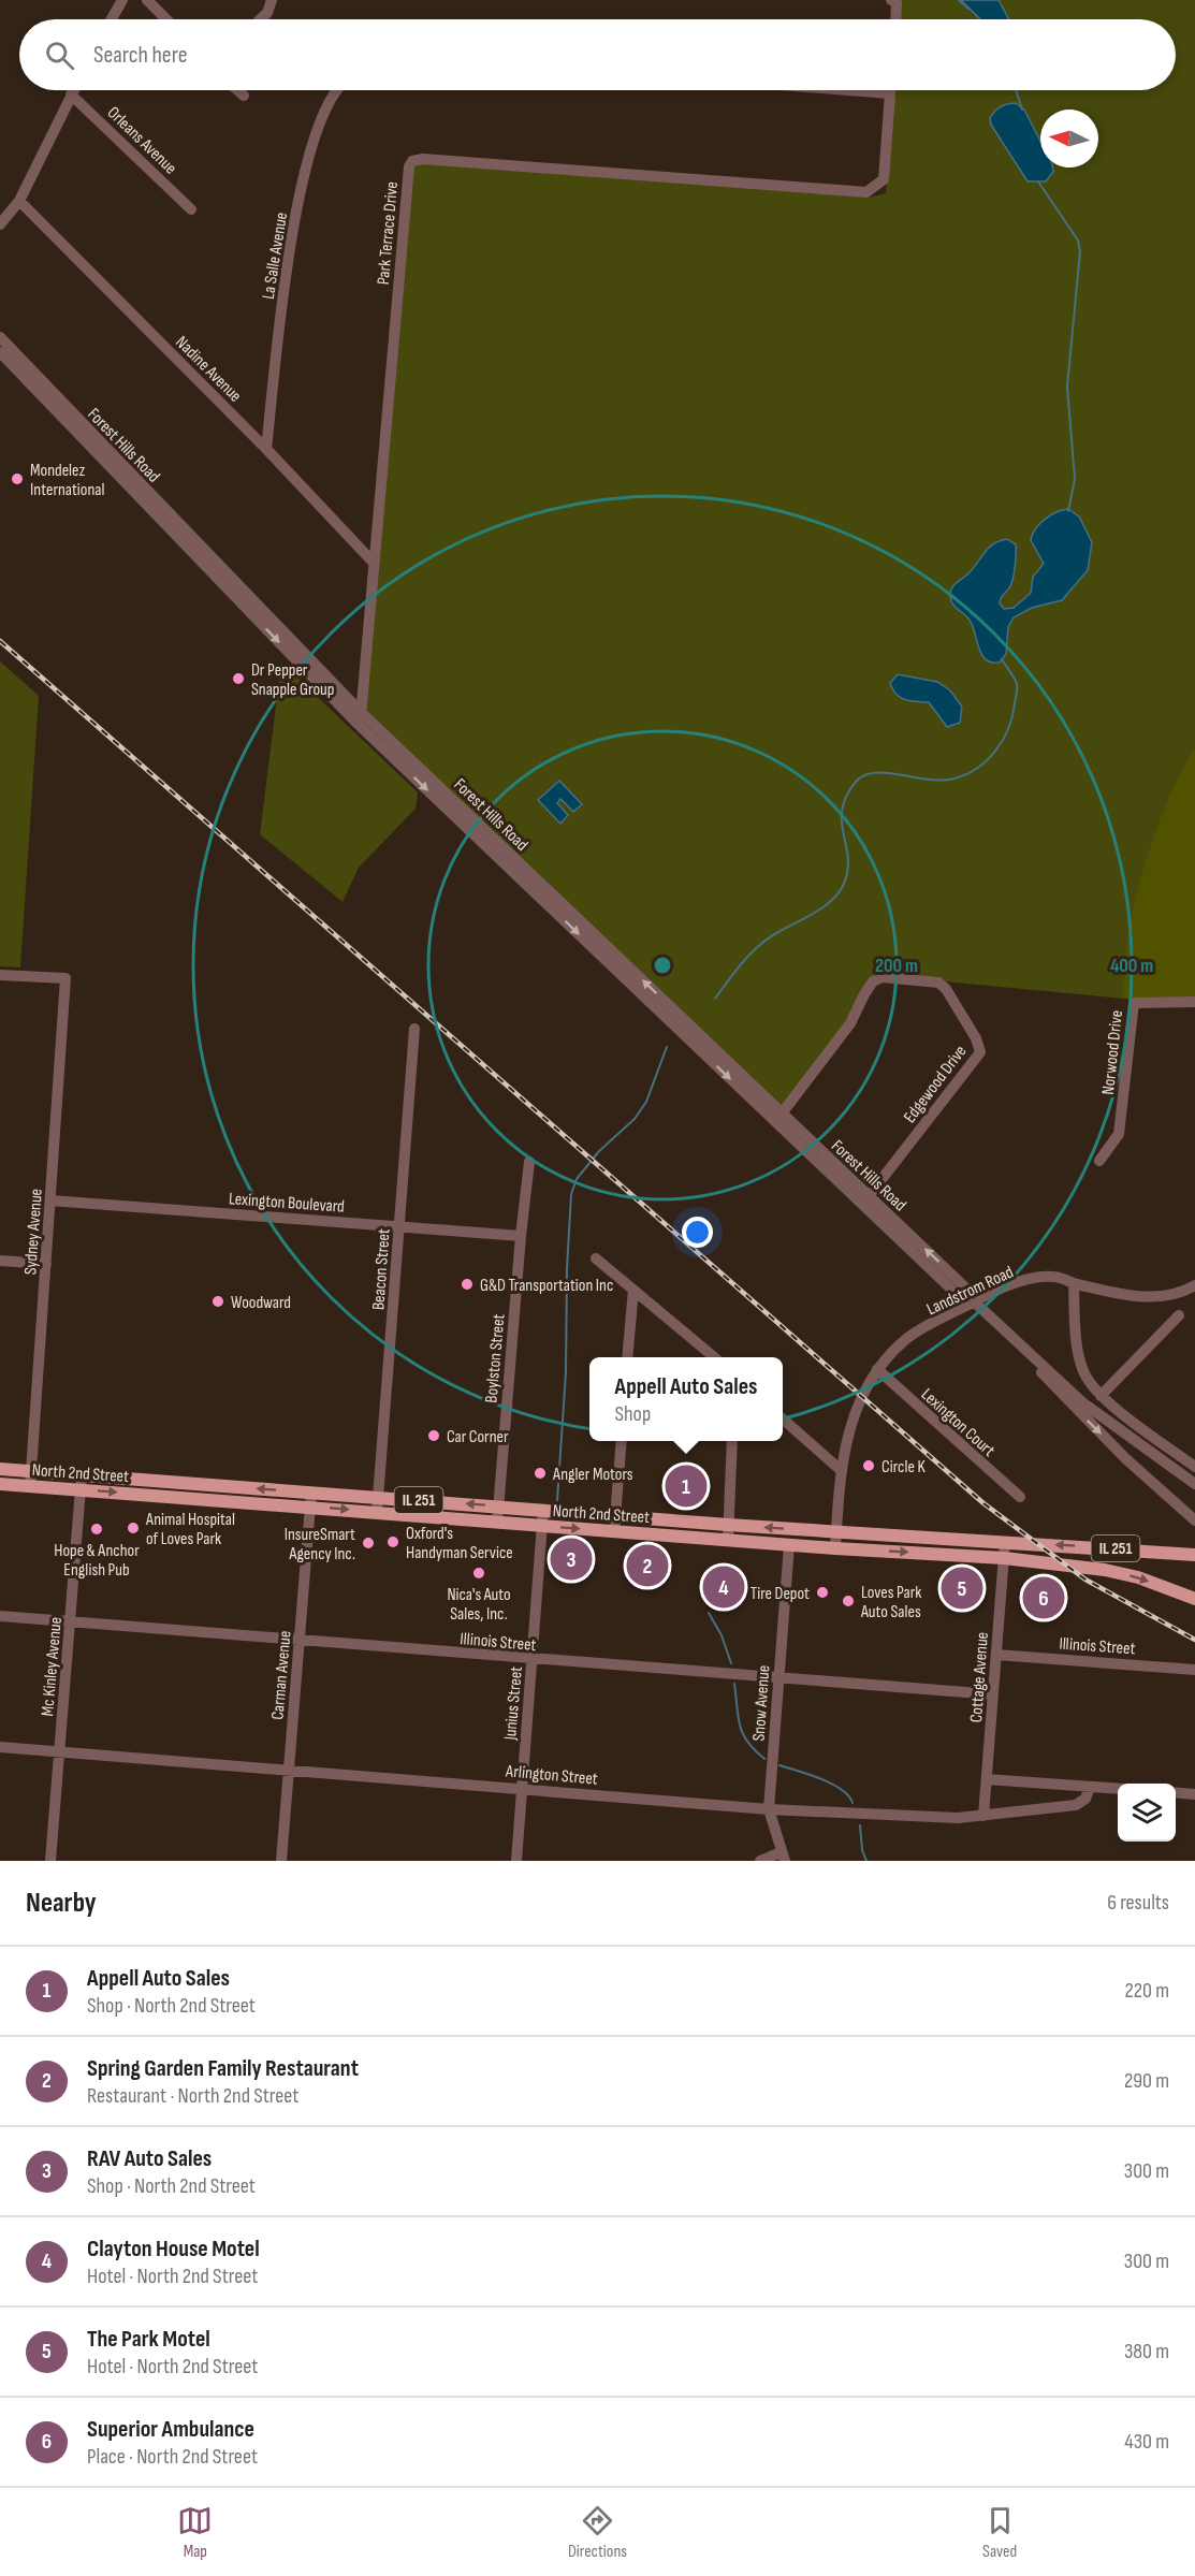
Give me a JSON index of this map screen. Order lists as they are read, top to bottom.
{
  "streets": {
    "main road": ["North 2nd Street", "IL 251"],
    "street": [
      "Orleans Avenue",
      "Park Terrace Drive",
      "La Salle Avenue",
      "Nadine Avenue",
      "Forest Hills Road",
      "Norwood Drive",
      "Edgewood Drive",
      "Lexington Boulevard",
      "Sydney Avenue",
      "Beacon Street",
      "Landstrom Road",
      "Boylston Street",
      "Lexington Court",
      "Illinois Street",
      "Mc Kinley Avenue",
      "Carman Avenue",
      "Cottage Avenue",
      "Junius Street",
      "Snow Avenue",
      "Arlington Street"
    ]
  },
  "crossings": [
    ["Park Terrace Drive", "Nadine Avenue"],
    ["Park Terrace Drive", "Forest Hills Road"],
    ["La Salle Avenue", "Nadine Avenue"],
    ["Forest Hills Road", "Edgewood Drive"],
    ["Forest Hills Road", "Landstrom Road"],
    ["Lexington Boulevard", "Sydney Avenue"],
    ["Lexington Boulevard", "Beacon Street"],
    ["Lexington Boulevard", "Boylston Street"],
    ["Sydney Avenue", "North 2nd Street"],
    ["Beacon Street", "North 2nd Street"],
    ["Landstrom Road", "Lexington Court"],
    ["Boylston Street", "North 2nd Street"],
    ["North 2nd Street", "Mc Kinley Avenue"],
    ["North 2nd Street", "Carman Avenue"],
    ["North 2nd Street", "Cottage Avenue"],
    ["North 2nd Street", "Junius Street"],
    ["North 2nd Street", "Snow Avenue"],
    ["Illinois Street", "Mc Kinley Avenue"],
    ["Illinois Street", "Carman Avenue"],
    ["Illinois Street", "Cottage Avenue"],
    ["Illinois Street", "Junius Street"],
    ["Illinois Street", "Snow Avenue"],
    ["Mc Kinley Avenue", "Arlington Street"],
    ["Carman Avenue", "Arlington Street"],
    ["Cottage Avenue", "Arlington Street"],
    ["Junius Street", "Arlington Street"],
    ["Snow Avenue", "Arlington Street"]
  ],
  "places": [
    "Mondelez International",
    "Dr Pepper Snapple Group",
    "G&D Transportation Inc",
    "Woodward",
    "Car Corner",
    "Circle K",
    "Angler Motors",
    "Animal Hospital of Loves Park",
    "Hope & Anchor English Pub",
    "Oxford's Handyman Service",
    "InsureSmart Agency Inc.",
    "Nica's Auto Sales, Inc.",
    "Tire Depot",
    "Loves Park Auto Sales"
  ],
  "north": "left",
  "page": {
    "search": "Search here",
    "popup": ["Appell Auto Sales", "Shop"],
    "pins": [
      "1",
      "3",
      "2",
      "4",
      "5",
      "6"
    ],
    "heading": ["Nearby", "6 results"],
    "list": [
      {
        "mark": "1",
        "name": "Appell Auto Sales",
        "note": "Shop · North 2nd Street",
        "value": "220 m"
      },
      {
        "mark": "2",
        "name": "Spring Garden Family Restaurant",
        "note": "Restaurant · North 2nd Street",
        "value": "290 m"
      },
      {
        "mark": "3",
        "name": "RAV Auto Sales",
        "note": "Shop · North 2nd Street",
        "value": "300 m"
      },
      {
        "mark": "4",
        "name": "Clayton House Motel",
        "note": "Hotel · North 2nd Street",
        "value": "300 m"
      },
      {
        "mark": "5",
        "name": "The Park Motel",
        "note": "Hotel · North 2nd Street",
        "value": "380 m"
      },
      {
        "mark": "6",
        "name": "Superior Ambulance",
        "note": "Place · North 2nd Street",
        "value": "430 m"
      }
    ],
    "nav": ["Map", "Directions", "Saved"]
  },
  "rings": ["200 m", "400 m"]
}
